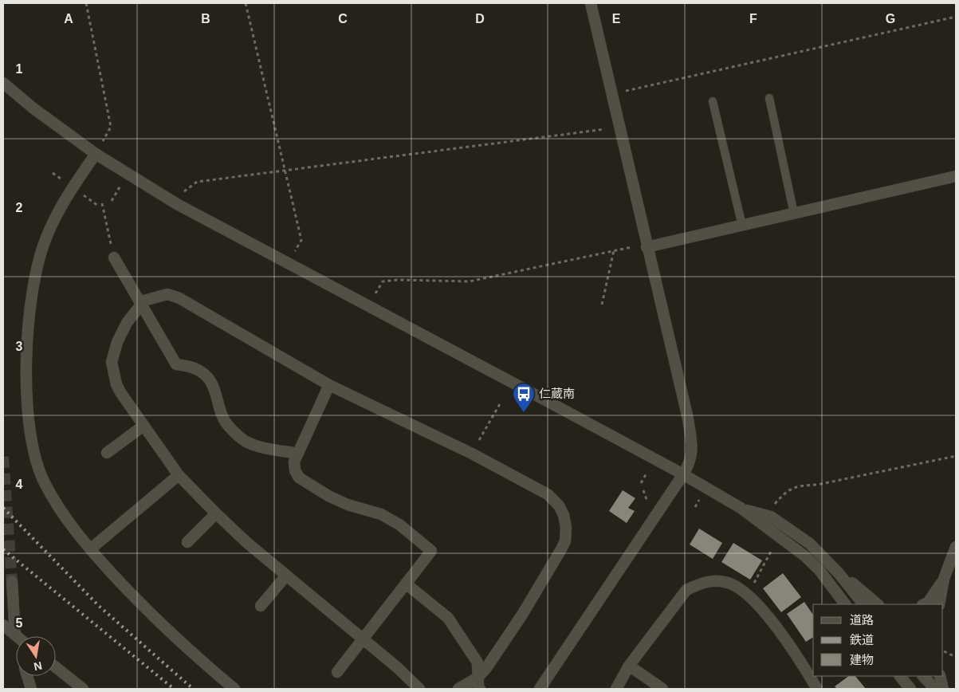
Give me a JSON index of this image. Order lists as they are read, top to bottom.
{
  "places": {
    "bus stop": ["仁蔵南"]
  },
  "legend": ["道路", "鉄道", "建物"],
  "north": "bottom",
  "grid": {
    "columns": [
      "A",
      "B",
      "C",
      "D",
      "E",
      "F",
      "G"
    ],
    "rows": [
      "1",
      "2",
      "3",
      "4",
      "5"
    ]
  }
}
